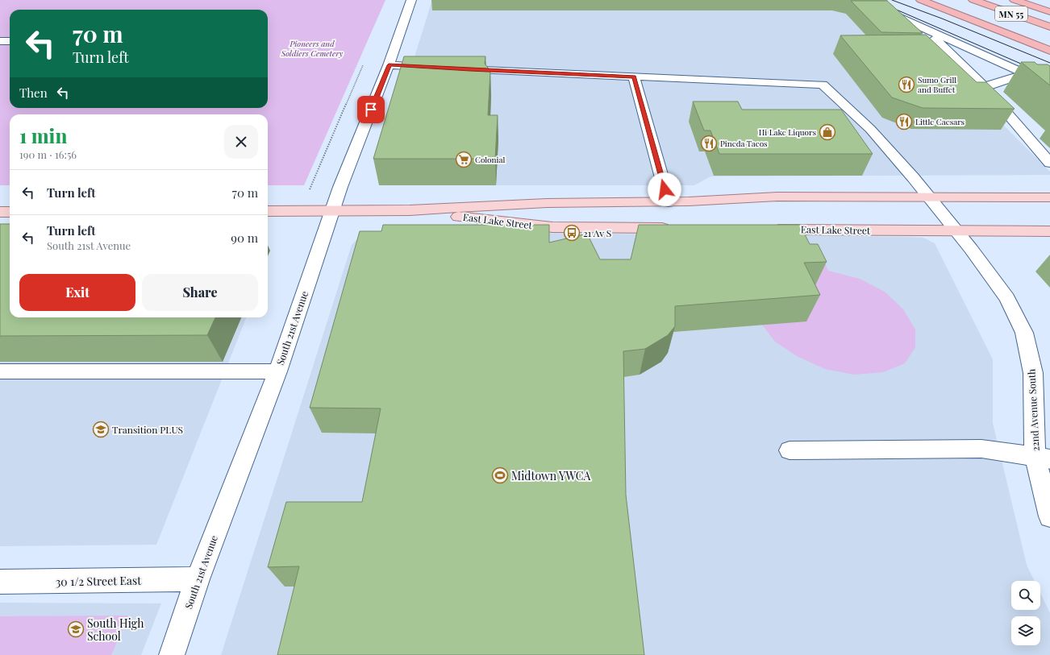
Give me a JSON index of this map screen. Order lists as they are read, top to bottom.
{
  "streets": {
    "highway": ["MN 55"],
    "main road": ["East Lake Street"],
    "street": ["South 21st Avenue", "22nd Avenue South", "30 1/2 Street East"]
  },
  "crossings": [
    ["East Lake Street", "South 21st Avenue"],
    ["East Lake Street", "22nd Avenue South"],
    ["South 21st Avenue", "30 1/2 Street East"]
  ],
  "parks": ["Pioneers and Soldiers Cemetery"],
  "places": {
    "restaurant": ["Sumo Grill and Buffet", "Little Caesars", "Pineda Tacos"],
    "shop": ["Hi Lake Liquors"],
    "supermarket": ["Colonial"],
    "bus stop": ["21 Av S"],
    "school or university": ["Transition PLUS", "South High School"],
    "sports": ["Midtown YWCA"]
  },
  "page": {
    "turn": ["70 m", "Turn left"],
    "then": "Then",
    "heading": ["1 min", "190 m · 16:56"],
    "list": [
      {
        "name": "Turn left",
        "value": "70 m"
      },
      {
        "name": "Turn left",
        "note": "South 21st Avenue",
        "value": "90 m"
      }
    ],
    "buttons": ["Exit", "Share"]
  }
}
